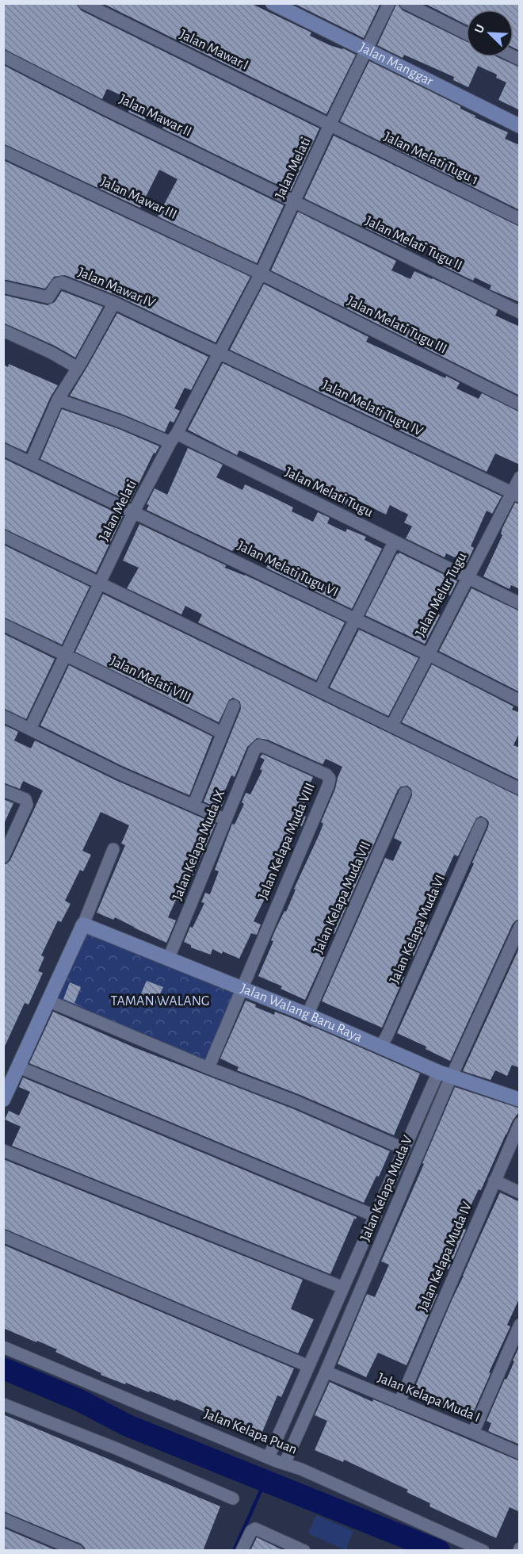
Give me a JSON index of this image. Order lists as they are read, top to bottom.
{
  "streets": {
    "street": [
      "Jalan Mawar I",
      "Jalan Manggar",
      "Jalan Mawar II",
      "Jalan Melati Tugu 1",
      "Jalan Melati",
      "Jalan Mawar III",
      "Jalan Melati Tugu II",
      "Jalan Mawar IV",
      "Jalan Melati Tugu III",
      "Jalan Melati Tugu IV",
      "Jalan Melati Tugu",
      "Jalan Melati Tugu VI",
      "Jalan Melur Tugu",
      "Jalan Melati VIII",
      "Jalan Kelapa Muda VIII",
      "Jalan Kelapa Muda IX",
      "Jalan Kelapa Muda VII",
      "Jalan Kelapa Muda VI",
      "Jalan Walang Baru Raya",
      "Jalan Kelapa Muda V",
      "Jalan Kelapa Muda IV",
      "Jalan Kelapa Muda I",
      "Jalan Kelapa Puan"
    ]
  },
  "crossings": [
    ["Jalan Mawar I", "Jalan Melati Tugu 1"],
    ["Jalan Mawar I", "Jalan Melati"],
    ["Jalan Manggar", "Jalan Melati"],
    ["Jalan Mawar II", "Jalan Melati"],
    ["Jalan Mawar II", "Jalan Melati Tugu II"],
    ["Jalan Melati Tugu 1", "Jalan Melati"],
    ["Jalan Melati", "Jalan Mawar III"],
    ["Jalan Melati", "Jalan Melati Tugu II"],
    ["Jalan Melati", "Jalan Mawar IV"],
    ["Jalan Melati", "Jalan Melati Tugu III"],
    ["Jalan Melati", "Jalan Melati Tugu IV"],
    ["Jalan Melati", "Jalan Melati Tugu"],
    ["Jalan Melati", "Jalan Melati Tugu VI"],
    ["Jalan Melati", "Jalan Melati VIII"],
    ["Jalan Mawar III", "Jalan Melati Tugu III"],
    ["Jalan Mawar IV", "Jalan Melati Tugu IV"],
    ["Jalan Melati Tugu IV", "Jalan Melur Tugu"],
    ["Jalan Melati Tugu", "Jalan Melur Tugu"],
    ["Jalan Melati Tugu VI", "Jalan Melur Tugu"],
    ["Jalan Kelapa Muda VIII", "Jalan Kelapa Muda IX"],
    ["Jalan Kelapa Muda VIII", "Jalan Walang Baru Raya"],
    ["Jalan Kelapa Muda IX", "Jalan Walang Baru Raya"],
    ["Jalan Kelapa Muda VII", "Jalan Walang Baru Raya"],
    ["Jalan Kelapa Muda VI", "Jalan Walang Baru Raya"],
    ["Jalan Walang Baru Raya", "Jalan Kelapa Muda V"],
    ["Jalan Kelapa Muda V", "Jalan Kelapa Muda I"],
    ["Jalan Kelapa Muda V", "Jalan Kelapa Puan"],
    ["Jalan Kelapa Muda IV", "Jalan Kelapa Muda I"]
  ],
  "parks": ["TAMAN WALANG"],
  "north": "top left"
}
